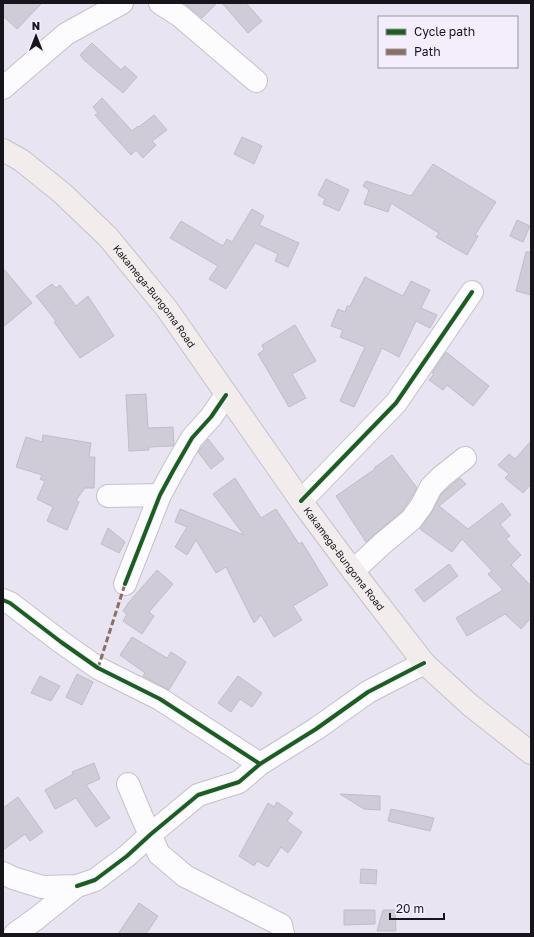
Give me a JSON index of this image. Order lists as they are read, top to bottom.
{
  "streets": {
    "main road": ["Kakamega-Bungoma Road"]
  },
  "legend": ["Cycle path", "Path"],
  "scale_bar": "20 m",
  "north": "top"
}
